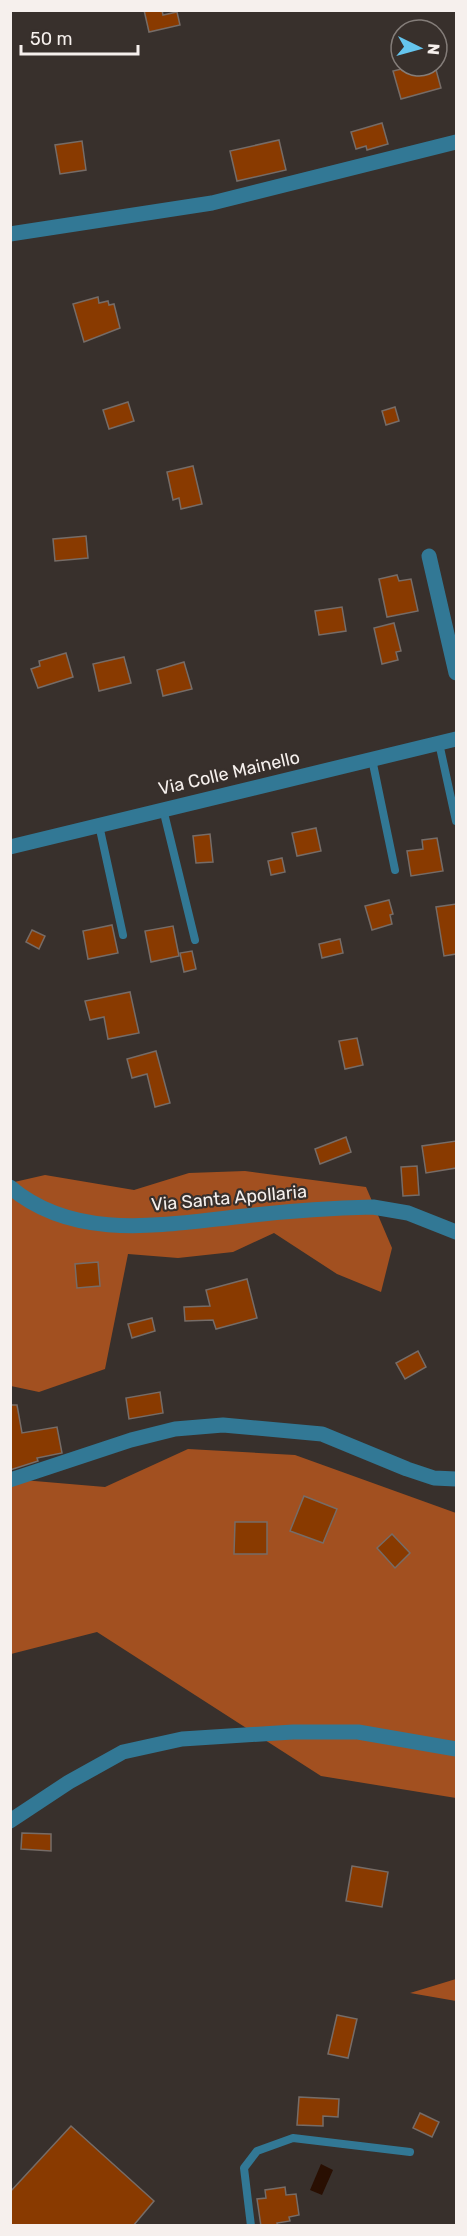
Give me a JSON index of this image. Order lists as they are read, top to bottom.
{
  "streets": {
    "street": ["Via Colle Mainello", "Via Santa Apollaria"]
  },
  "scale_bar": "50 m",
  "north": "right"
}
